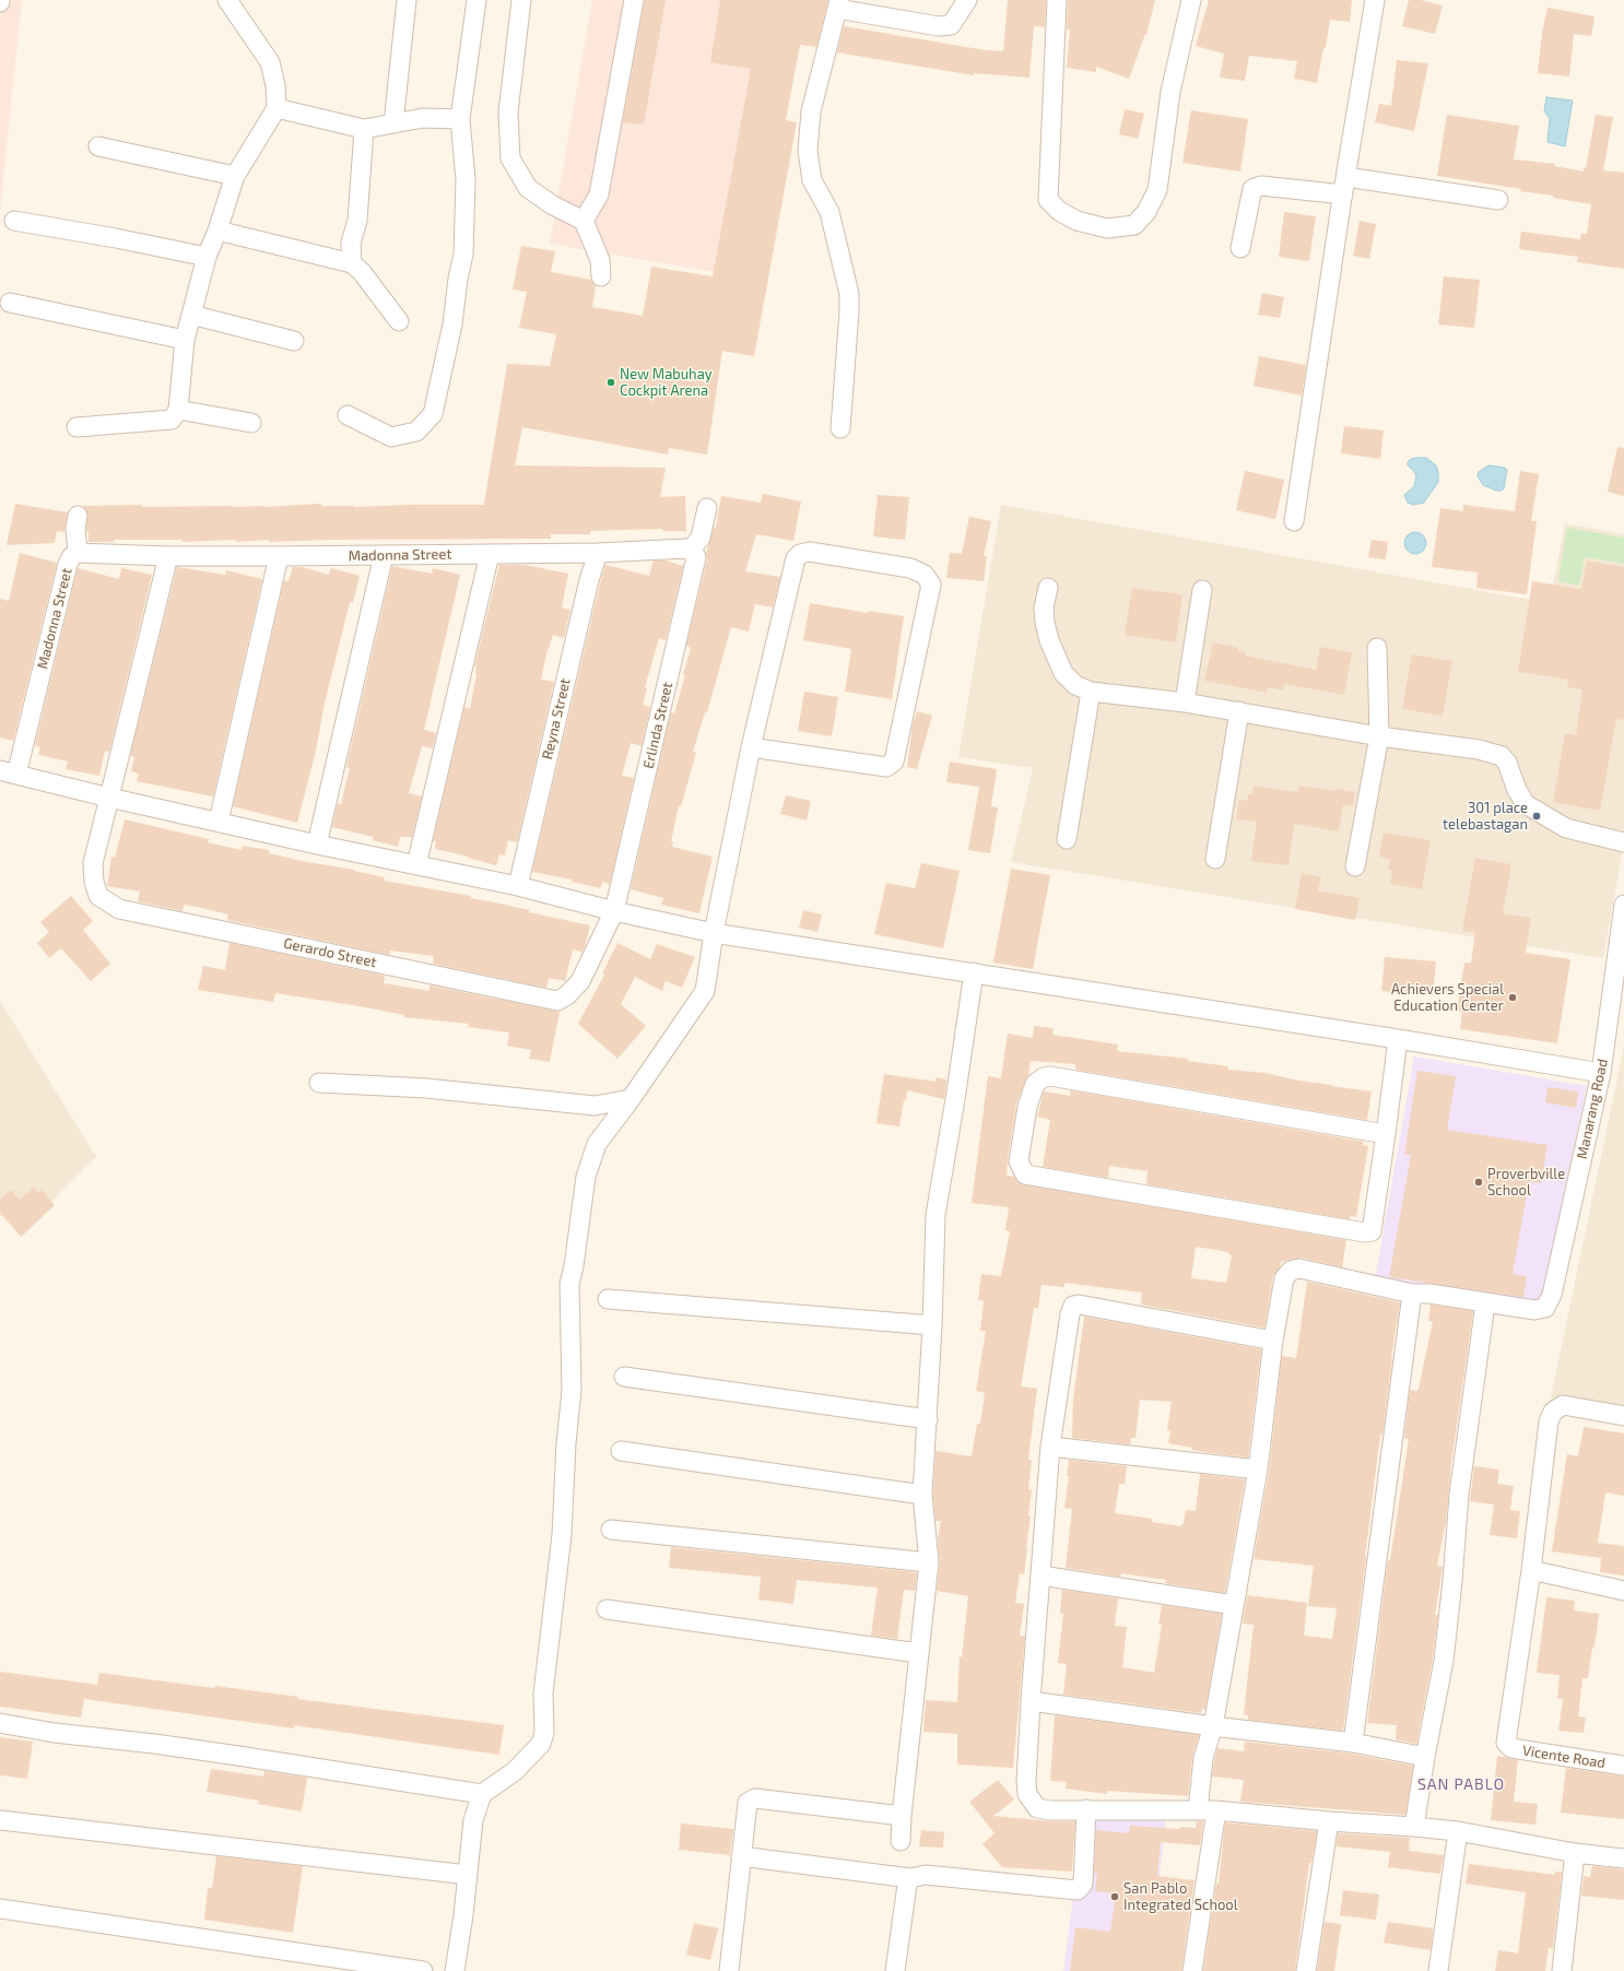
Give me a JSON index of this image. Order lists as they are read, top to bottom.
{
  "streets": {
    "street": [
      "Madonna Street",
      "Reyna Street",
      "Erlinda Street",
      "Gerardo Street",
      "Manarang Road",
      "Vicente Road"
    ]
  },
  "crossings": [
    ["Madonna Street", "Reyna Street"],
    ["Madonna Street", "Erlinda Street"],
    ["Madonna Street", "Gerardo Street"],
    ["Madonna Street", "Manarang Road"],
    ["Erlinda Street", "Gerardo Street"]
  ],
  "districts": ["SAN PABLO"],
  "places": [
    "New Mabuhay Cockpit Arena",
    "301 place telebastagan",
    "Achievers Special Education Center",
    "Proverbville School",
    "San Pablo Integrated School"
  ]
}
